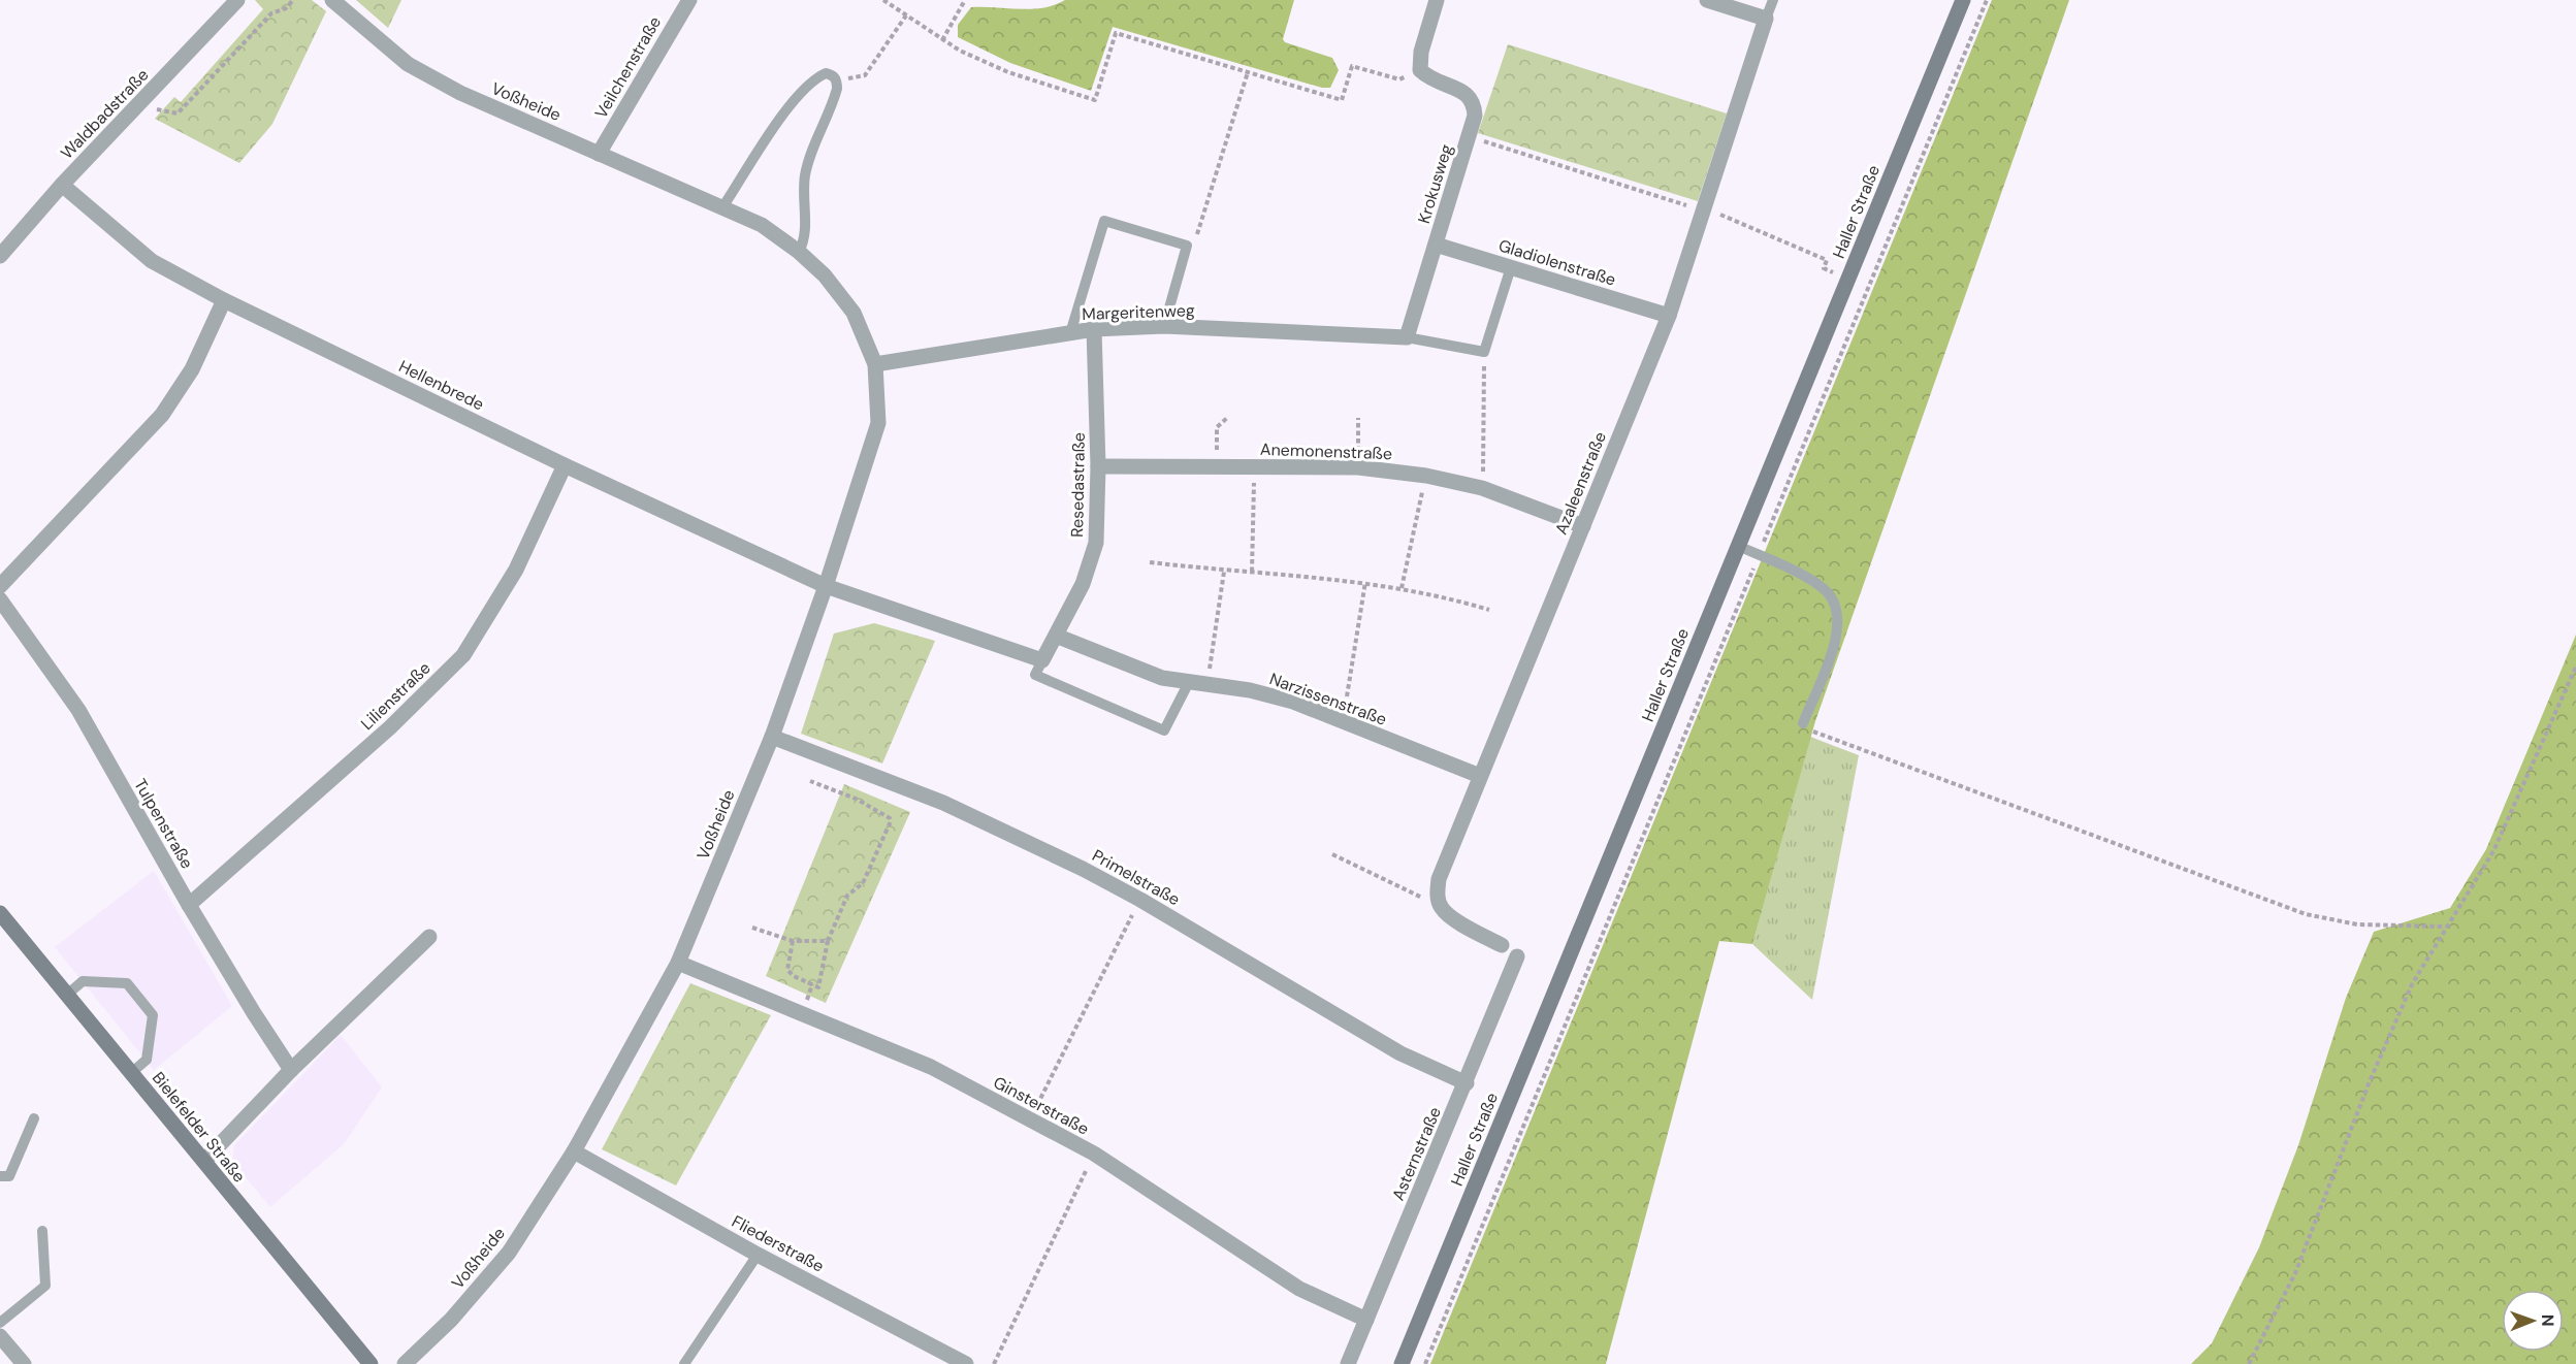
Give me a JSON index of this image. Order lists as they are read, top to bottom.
{
  "streets": {
    "main road": ["Haller Straße", "Bielefelder Straße"],
    "street": [
      "Veilchenstraße",
      "Voßheide",
      "Waldbadstraße",
      "Krokusweg",
      "Gladiolenstraße",
      "Margeritenweg",
      "Hellenbrede",
      "Anemonenstraße",
      "Azaleenstraße",
      "Resedastraße",
      "Lilienstraße",
      "Narzissenstraße",
      "Tulpenstraße",
      "Primelstraße",
      "Ginsterstraße",
      "Asternstraße",
      "Fliederstraße"
    ]
  },
  "crossings": [
    ["Veilchenstraße", "Voßheide"],
    ["Voßheide", "Margeritenweg"],
    ["Voßheide", "Hellenbrede"],
    ["Voßheide", "Primelstraße"],
    ["Voßheide", "Ginsterstraße"],
    ["Voßheide", "Fliederstraße"],
    ["Waldbadstraße", "Hellenbrede"],
    ["Krokusweg", "Gladiolenstraße"],
    ["Krokusweg", "Margeritenweg"],
    ["Gladiolenstraße", "Azaleenstraße"],
    ["Margeritenweg", "Resedastraße"],
    ["Hellenbrede", "Lilienstraße"],
    ["Anemonenstraße", "Azaleenstraße"],
    ["Anemonenstraße", "Resedastraße"],
    ["Azaleenstraße", "Narzissenstraße"],
    ["Resedastraße", "Narzissenstraße"],
    ["Lilienstraße", "Tulpenstraße"],
    ["Primelstraße", "Asternstraße"],
    ["Ginsterstraße", "Asternstraße"]
  ],
  "north": "right"
}
